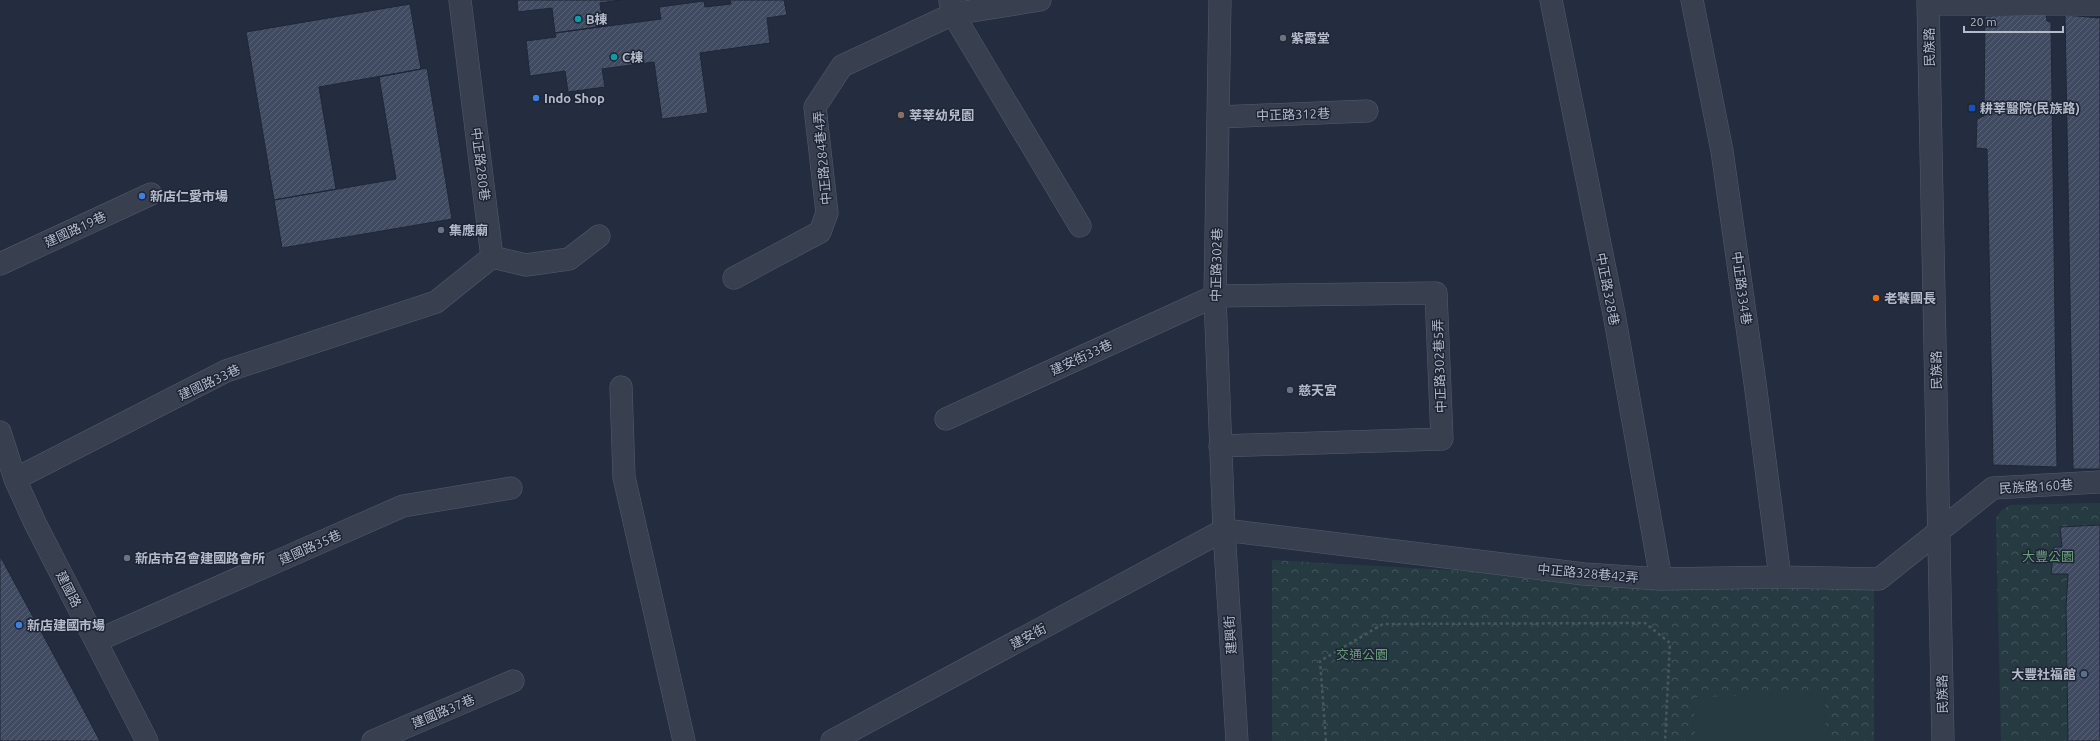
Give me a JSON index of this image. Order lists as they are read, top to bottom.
{
  "streets": {
    "street": [
      "民族路",
      "中正路312巷",
      "中正路284巷4弄",
      "中正路280巷",
      "建國路19巷",
      "中正路302巷",
      "中正路334巷",
      "中正路328巷",
      "建安街33巷",
      "中正路302巷5弄",
      "建國路33巷",
      "民族路160巷",
      "建國路35巷",
      "中正路328巷42弄",
      "建國路",
      "建興街",
      "建安街",
      "建國路37巷"
    ]
  },
  "crossings": [
    ["民族路", "民族路160巷"],
    ["民族路", "中正路328巷42弄"],
    ["中正路312巷", "中正路302巷"],
    ["中正路280巷", "建國路33巷"],
    ["中正路302巷", "建安街33巷"],
    ["中正路302巷", "中正路302巷5弄"],
    ["中正路302巷", "中正路328巷42弄"],
    ["中正路302巷", "建興街"],
    ["中正路302巷", "建安街"],
    ["中正路334巷", "中正路328巷42弄"],
    ["中正路328巷", "中正路328巷42弄"],
    ["建安街33巷", "中正路302巷5弄"],
    ["建國路33巷", "建國路"],
    ["民族路160巷", "中正路328巷42弄"],
    ["建國路35巷", "建國路"],
    ["中正路328巷42弄", "建興街"],
    ["中正路328巷42弄", "建安街"],
    ["建興街", "建安街"]
  ],
  "parks": ["大豐公園", "交通公園"],
  "places": {
    "other": [
      "B棟",
      "紫霞堂",
      "C棟",
      "Indo Shop",
      "莘莘幼兒園",
      "新店仁愛市場",
      "集應廟",
      "老饕團長",
      "慈天宮",
      "新店市召會建國路會所",
      "新店建國市場",
      "大豐社福館"
    ],
    "transit": ["耕莘醫院(民族路)"]
  },
  "scale_bar": "20 m"
}
